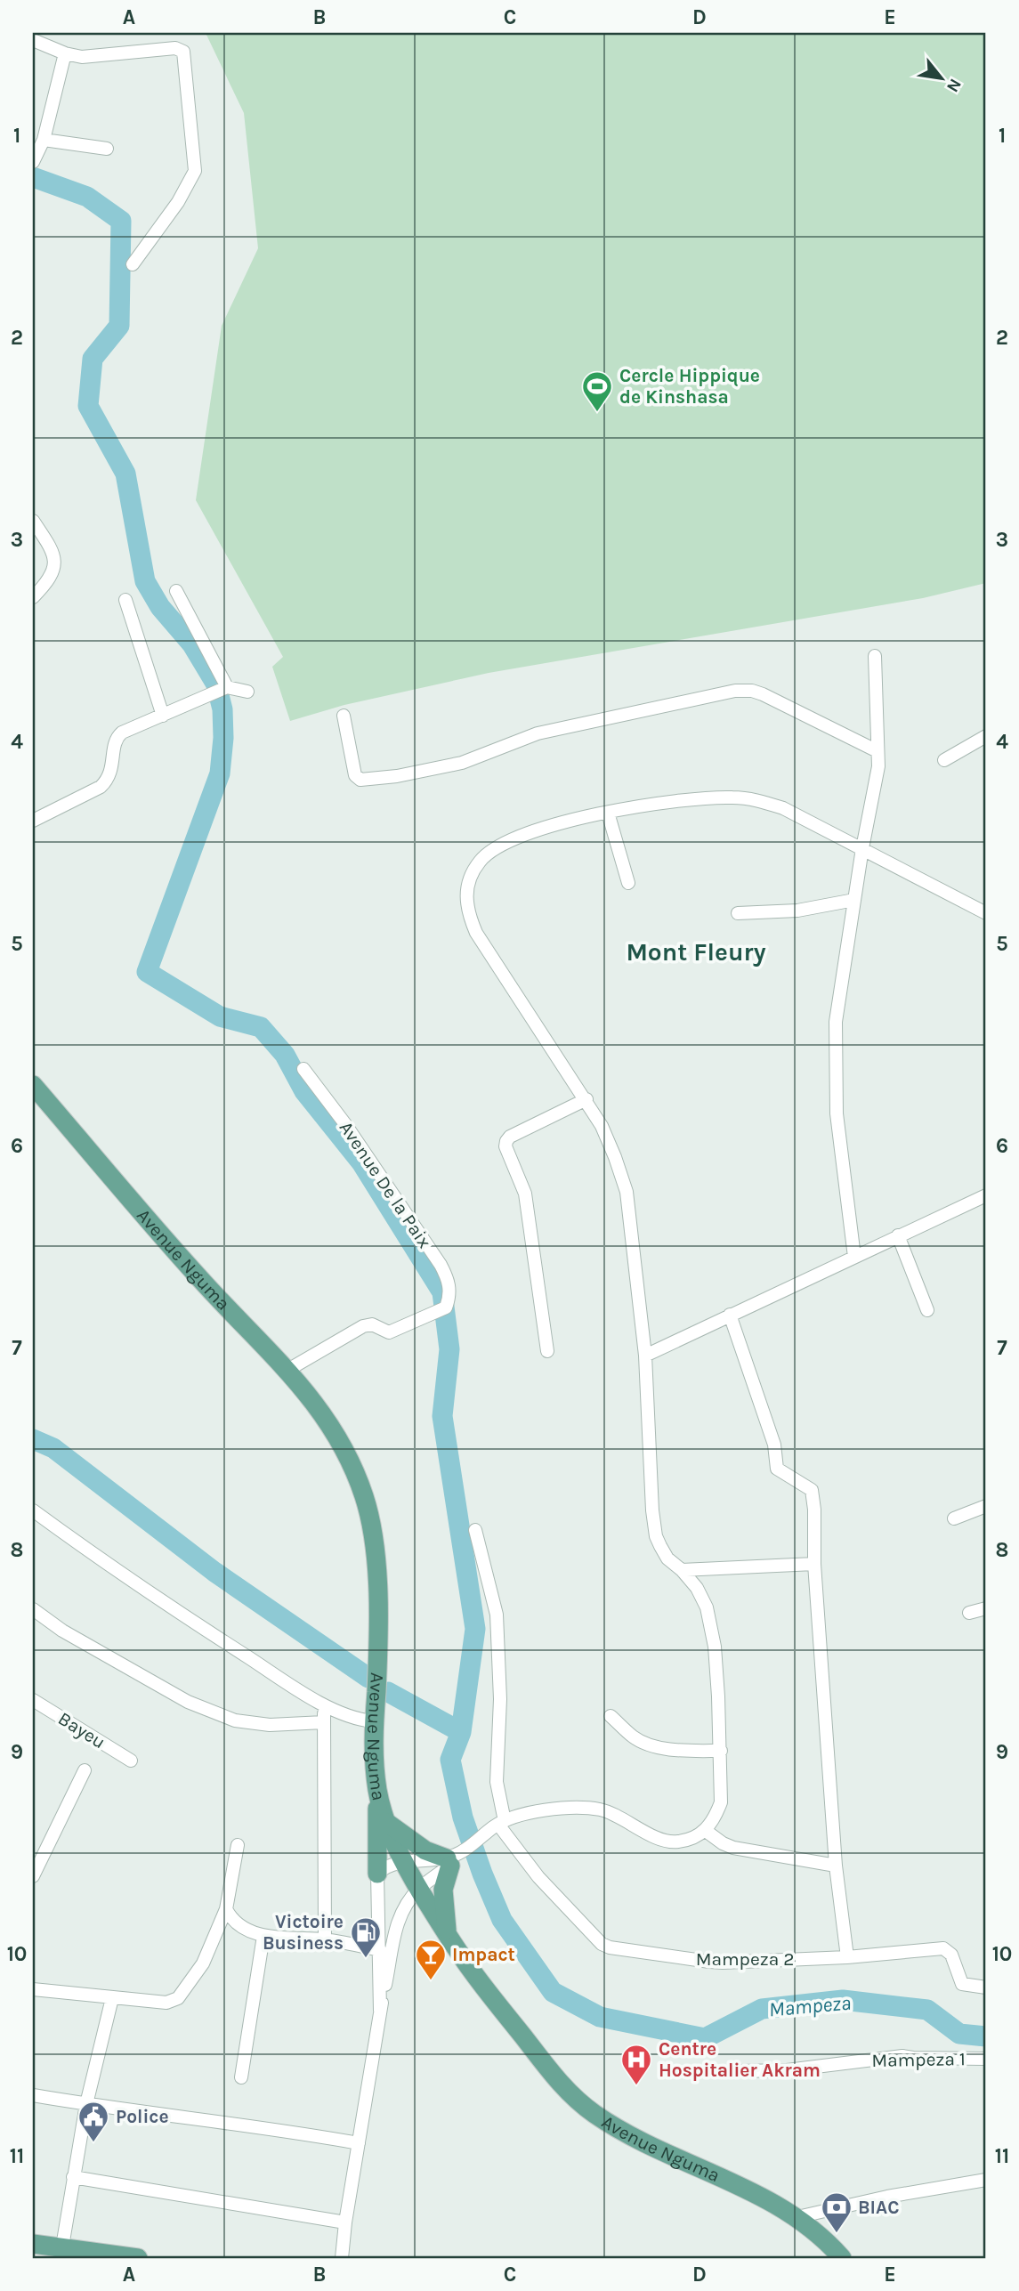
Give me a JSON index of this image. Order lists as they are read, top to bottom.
{
  "streets": {
    "main road": ["Avenue Nguma"],
    "street": [
      "Avenue De la Paix",
      "Bayeu",
      "Mampeza 2",
      "Mampeza 1"
    ]
  },
  "crossings": [
    ["Avenue De la Paix", "Avenue Nguma"]
  ],
  "districts": ["Mont Fleury"],
  "water": ["Mampeza"],
  "places": {
    "sports": ["Cercle Hippique de Kinshasa"],
    "fuel station": ["Victoire Business"],
    "bar": ["Impact"],
    "hospital": ["Centre Hospitalier Akram"],
    "public building": ["Police"],
    "bank": ["BIAC"]
  },
  "north": "bottom right",
  "grid": {
    "columns": [
      "A",
      "B",
      "C",
      "D",
      "E"
    ],
    "rows": [
      "1",
      "2",
      "3",
      "4",
      "5",
      "6",
      "7",
      "8",
      "9",
      "10",
      "11"
    ]
  }
}
